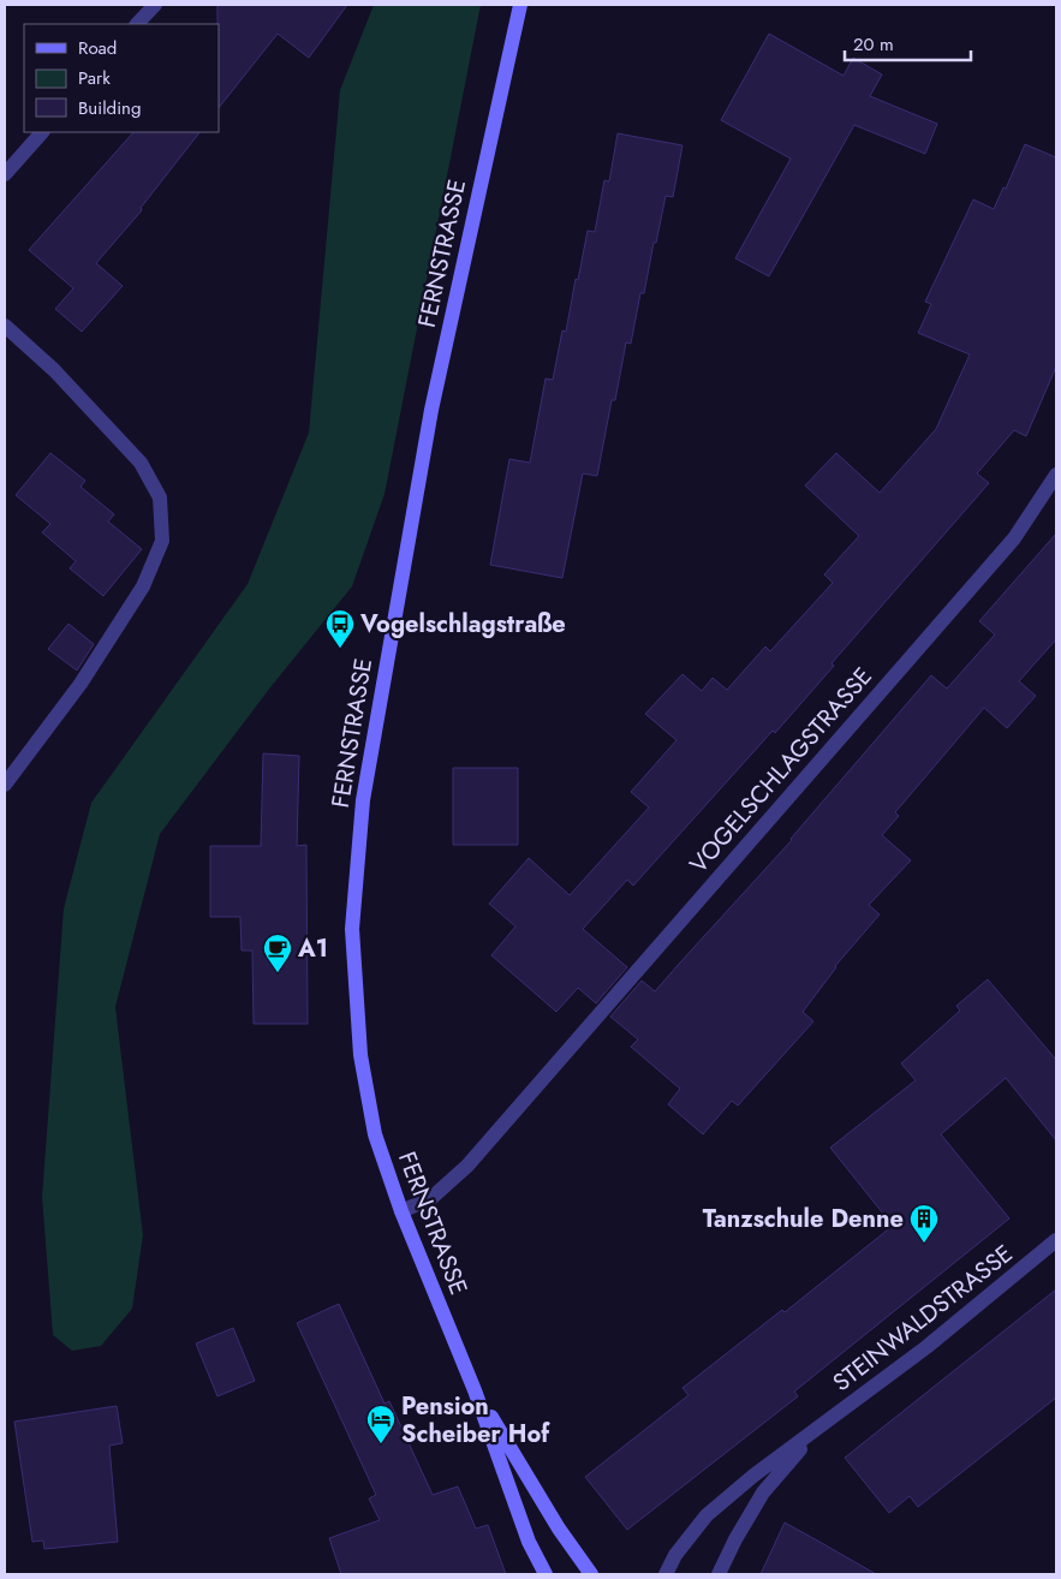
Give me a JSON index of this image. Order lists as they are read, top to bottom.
{
  "streets": {
    "main road": ["FERNSTRASSE"],
    "street": ["VOGELSCHLAGSTRASSE", "STEINWALDSTRASSE"]
  },
  "crossings": [
    ["FERNSTRASSE", "VOGELSCHLAGSTRASSE"]
  ],
  "places": {
    "bus stop": ["Vogelschlagstraße"],
    "cafe": ["A1"],
    "building": ["Tanzschule Denne"],
    "hotel": ["Pension Scheiber Hof"]
  },
  "legend": ["Road", "Park", "Building"],
  "scale_bar": "20 m"
}
